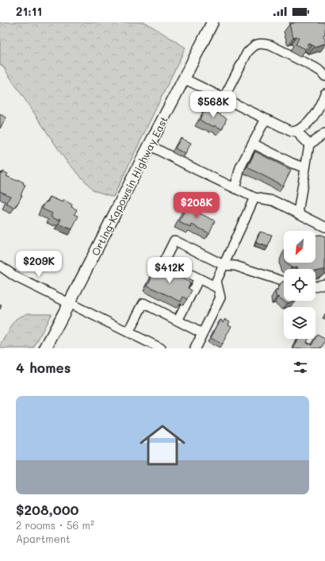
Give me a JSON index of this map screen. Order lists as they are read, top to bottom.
{
  "streets": {
    "main road": ["Orting-Kapowsin Highway East"]
  },
  "north": "bottom left",
  "page": {
    "status": "21:11",
    "price": [
      "$568K",
      "$208K",
      "$209K",
      "$412K"
    ],
    "heading": "4 homes",
    "list": [
      {
        "name": "$208,000",
        "note": "2 rooms · 56 m² · Apartment"
      }
    ]
  }
}
